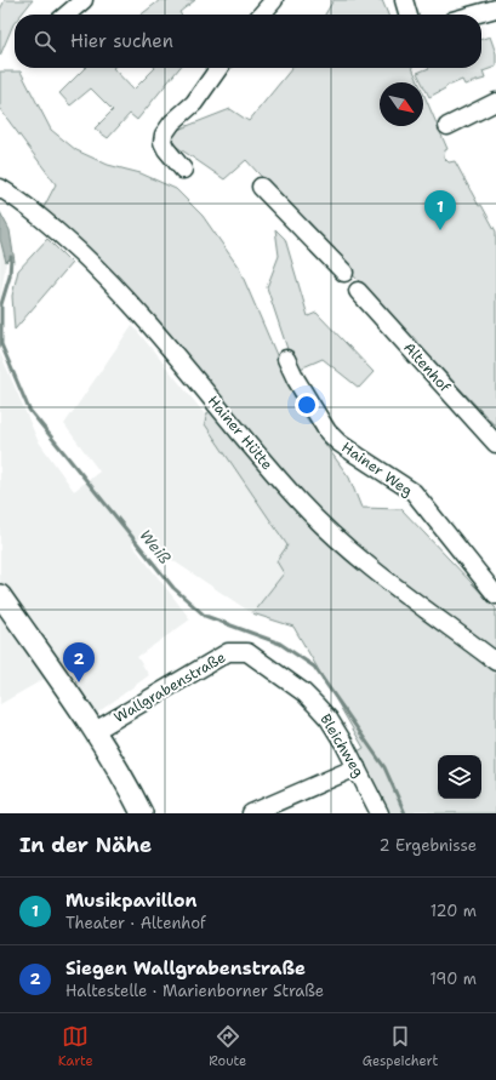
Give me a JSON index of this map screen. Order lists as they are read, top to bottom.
{
  "streets": {
    "street": [
      "Altenhof",
      "Hainer Hütte",
      "Hainer Weg",
      "Wallgrabenstraße",
      "Bleichweg"
    ]
  },
  "crossings": [
    ["Wallgrabenstraße", "Bleichweg"]
  ],
  "water": ["Weiß"],
  "north": "bottom right",
  "page": {
    "search": "Hier suchen",
    "pins": ["1", "2"],
    "heading": ["In der Nähe", "2 Ergebnisse"],
    "list": [
      {
        "mark": "1",
        "name": "Musikpavillon",
        "note": "Theater · Altenhof",
        "value": "120 m"
      },
      {
        "mark": "2",
        "name": "Siegen Wallgrabenstraße",
        "note": "Haltestelle · Marienborner Straße",
        "value": "190 m"
      }
    ],
    "nav": ["Karte", "Route", "Gespeichert"]
  }
}
